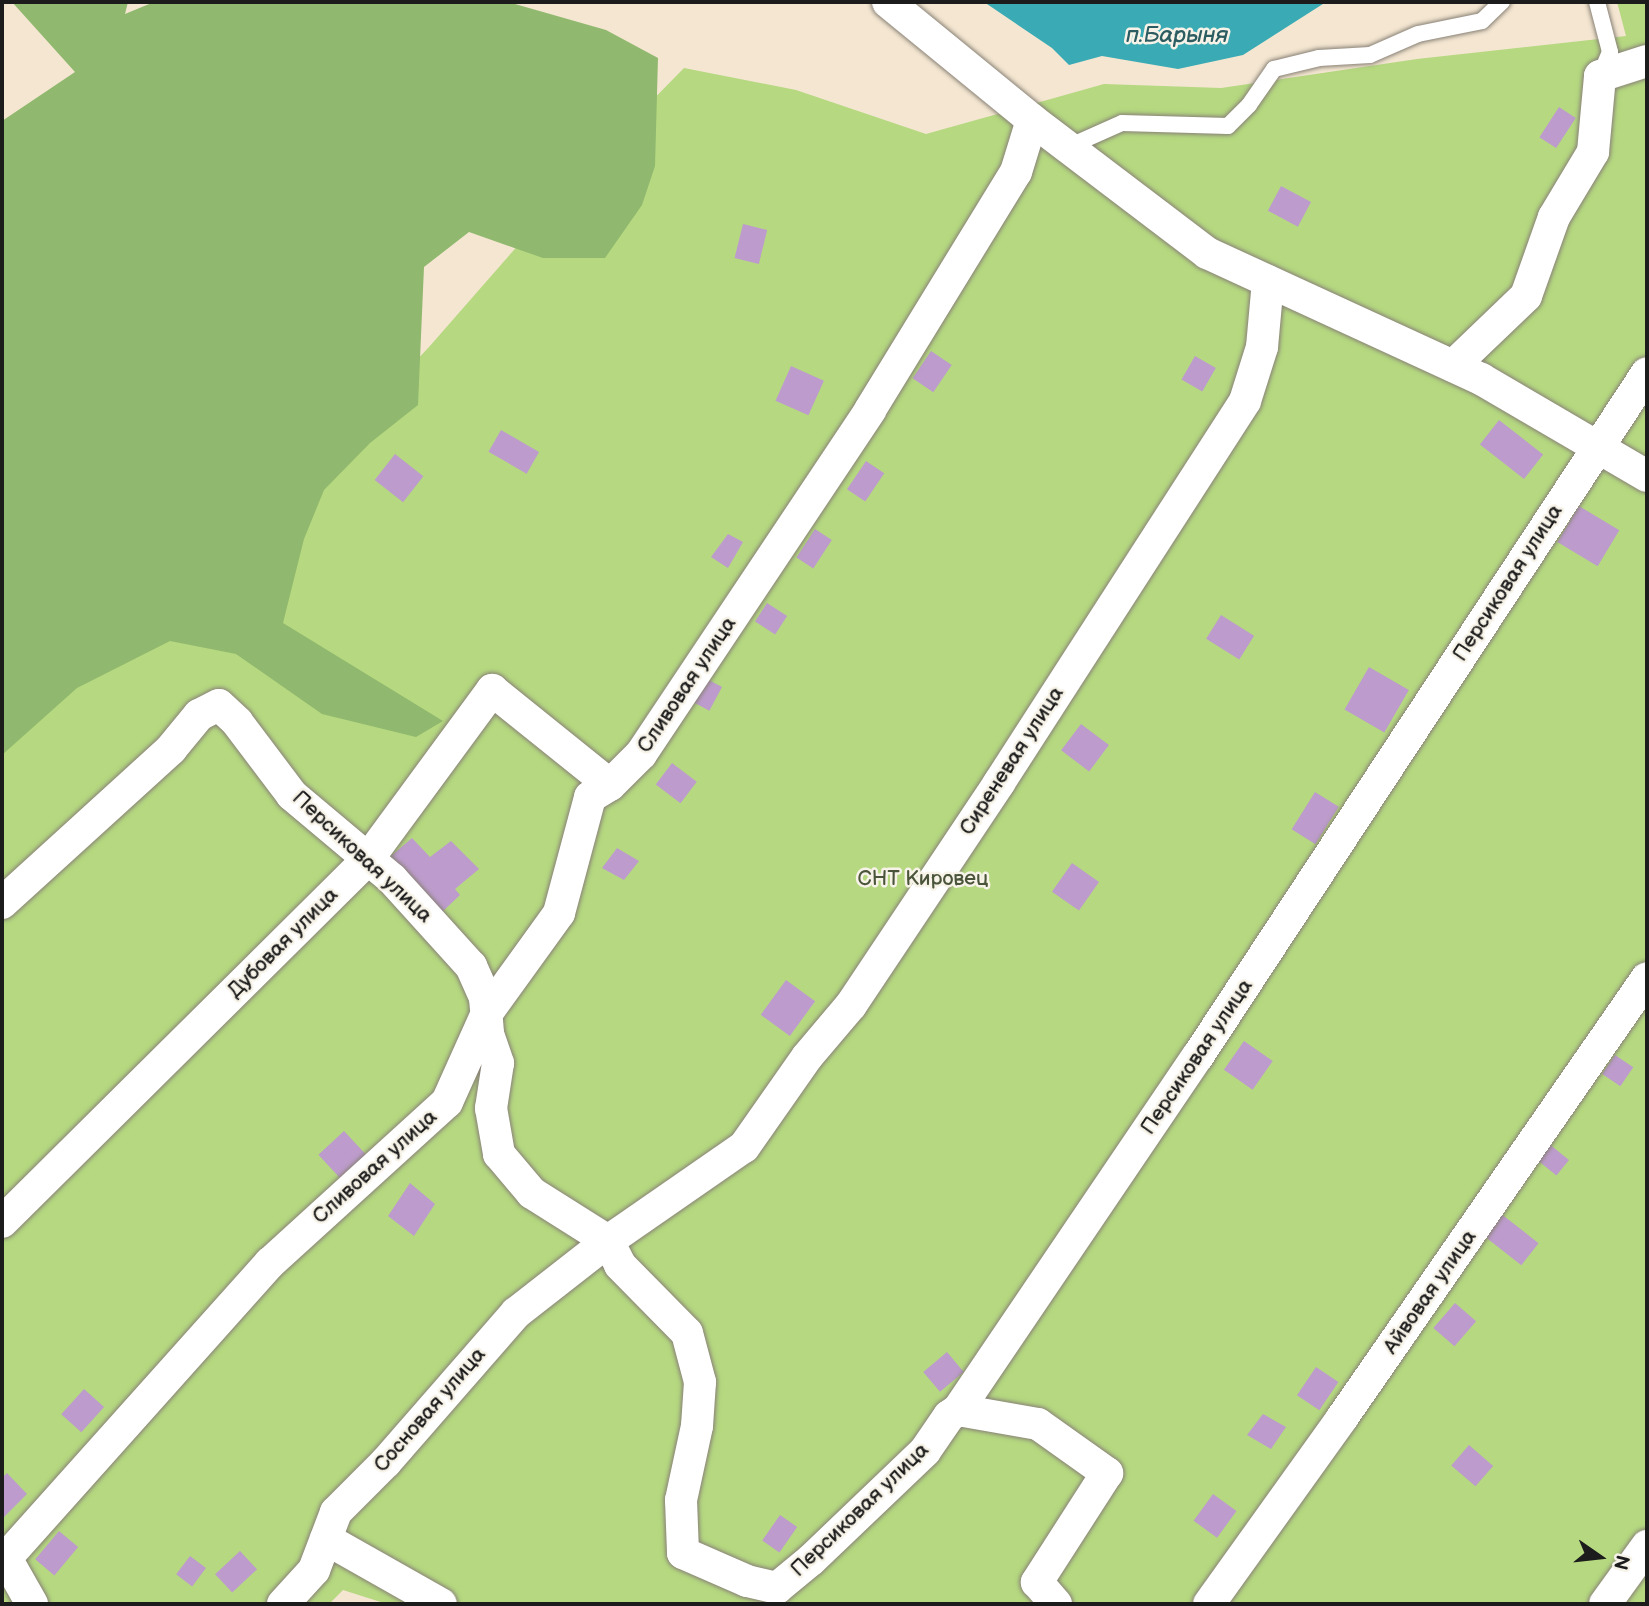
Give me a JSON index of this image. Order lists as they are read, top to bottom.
{
  "streets": {
    "street": [
      "Персиковая улица",
      "Сливовая улица",
      "Сиреневая улица",
      "Дубовая улица",
      "Айвовая улица",
      "Сосновая улица"
    ]
  },
  "crossings": [
    ["Персиковая улица", "Сливовая улица"],
    ["Персиковая улица", "Сиреневая улица"],
    ["Персиковая улица", "Дубовая улица"],
    ["Персиковая улица", "Сосновая улица"],
    ["Сливовая улица", "Дубовая улица"],
    ["Сиреневая улица", "Сосновая улица"]
  ],
  "water": ["п.Барыня"],
  "parks": ["СНТ Кировец"],
  "north": "right"
}
